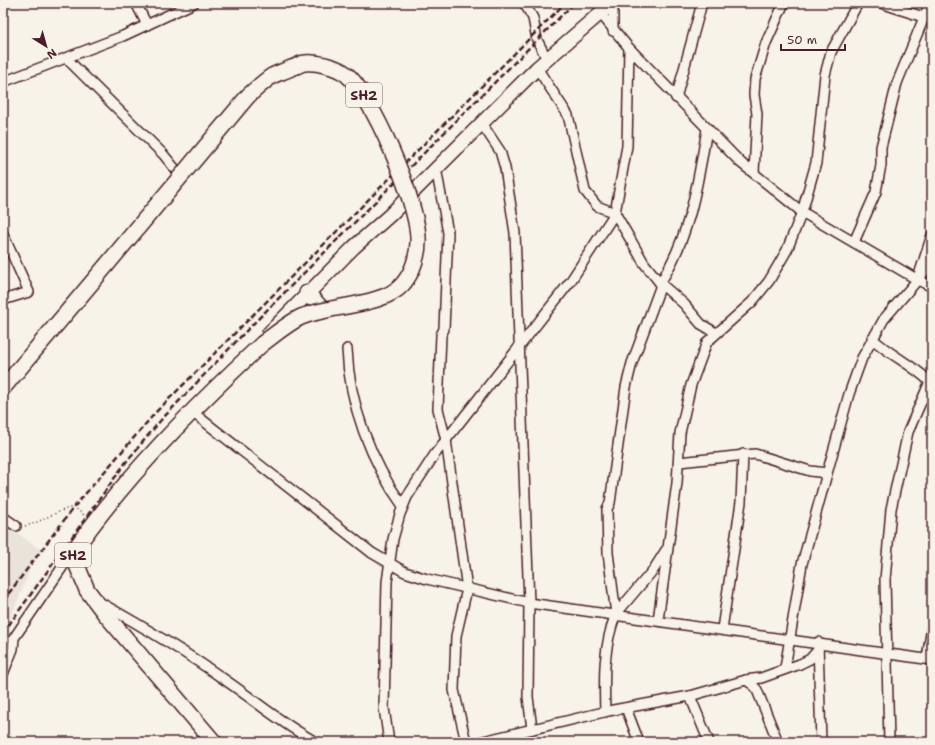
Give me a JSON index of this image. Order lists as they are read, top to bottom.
{
  "streets": {
    "main road": ["SH2"]
  },
  "scale_bar": "50 m",
  "north": "bottom right"
}
